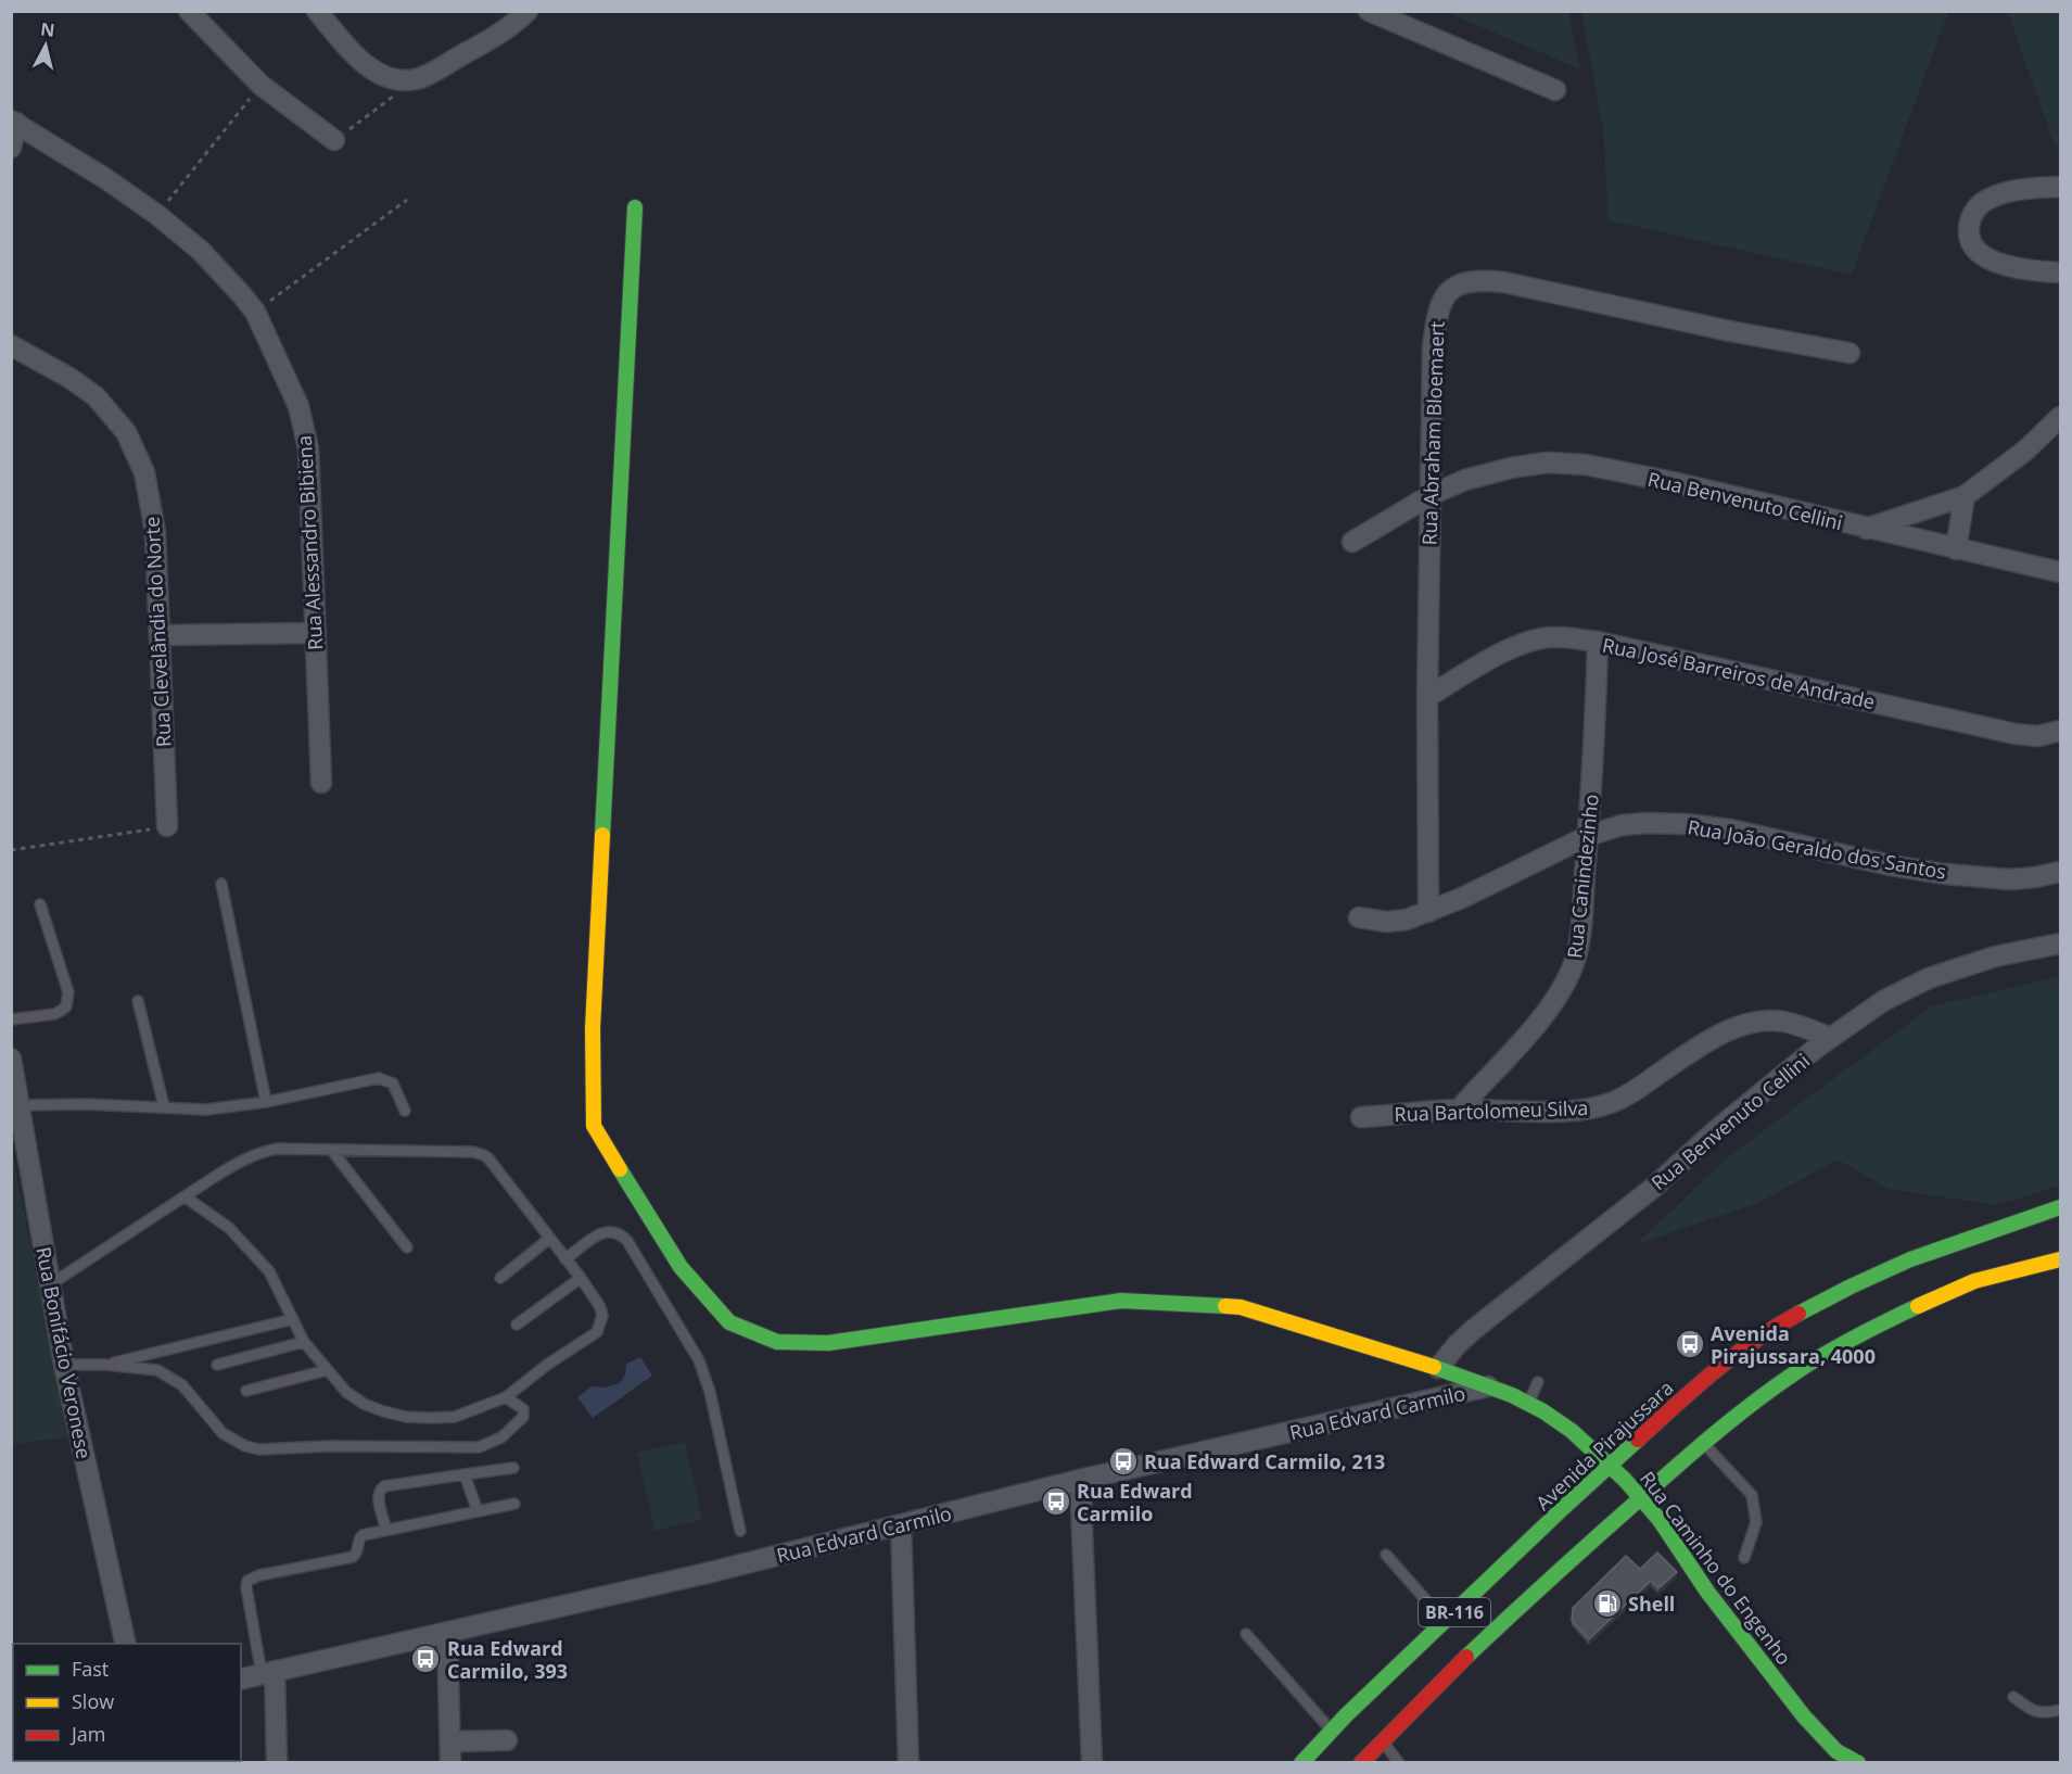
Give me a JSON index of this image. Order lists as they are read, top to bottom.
{
  "streets": {
    "street": [
      "Rua Abraham Bloemaert",
      "Rua Benvenuto Cellini",
      "Rua Alessandro Bibiena",
      "Rua Clevelândia do Norte",
      "Rua José Barreiros de Andrade",
      "Rua João Geraldo dos Santos",
      "Rua Canindezinho",
      "Rua Bartolomeu Silva",
      "Rua Bonifácio Veronese",
      "Rua Edvard Carmilo",
      "Avenida Pirajussara",
      "Rua Caminho do Engenho",
      "BR-116"
    ]
  },
  "crossings": [
    ["Rua Abraham Bloemaert", "Rua Benvenuto Cellini"],
    ["Rua Abraham Bloemaert", "Rua José Barreiros de Andrade"],
    ["Rua Abraham Bloemaert", "Rua João Geraldo dos Santos"],
    ["Rua Benvenuto Cellini", "Rua Bartolomeu Silva"],
    ["Rua Benvenuto Cellini", "Rua Caminho do Engenho"],
    ["Rua José Barreiros de Andrade", "Rua Canindezinho"],
    ["Rua João Geraldo dos Santos", "Rua Canindezinho"],
    ["Rua Canindezinho", "Rua Bartolomeu Silva"],
    ["Rua Edvard Carmilo", "Rua Caminho do Engenho"],
    ["Avenida Pirajussara", "Rua Caminho do Engenho"],
    ["Rua Caminho do Engenho", "BR-116"]
  ],
  "places": {
    "bus stop": [
      "Avenida Pirajussara, 4000",
      "Rua Edward Carmilo, 213",
      "Rua Edward Carmilo",
      "Rua Edward Carmilo, 393"
    ],
    "fuel station": ["Shell"]
  },
  "legend": ["Fast", "Slow", "Jam"],
  "north": "top"
}
